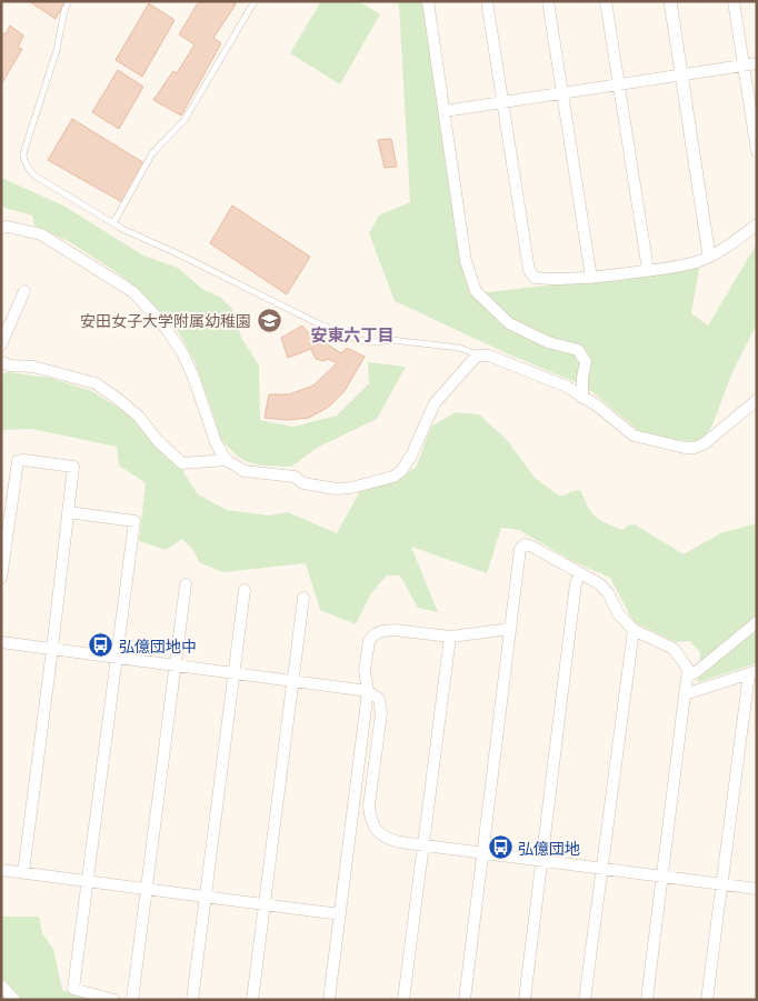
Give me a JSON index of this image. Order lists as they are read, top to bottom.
{
  "districts": ["安東六丁目"],
  "places": {
    "school or university": ["安田女子大学附属幼稚園"],
    "bus stop": ["弘億団地中", "弘億団地"]
  }
}
